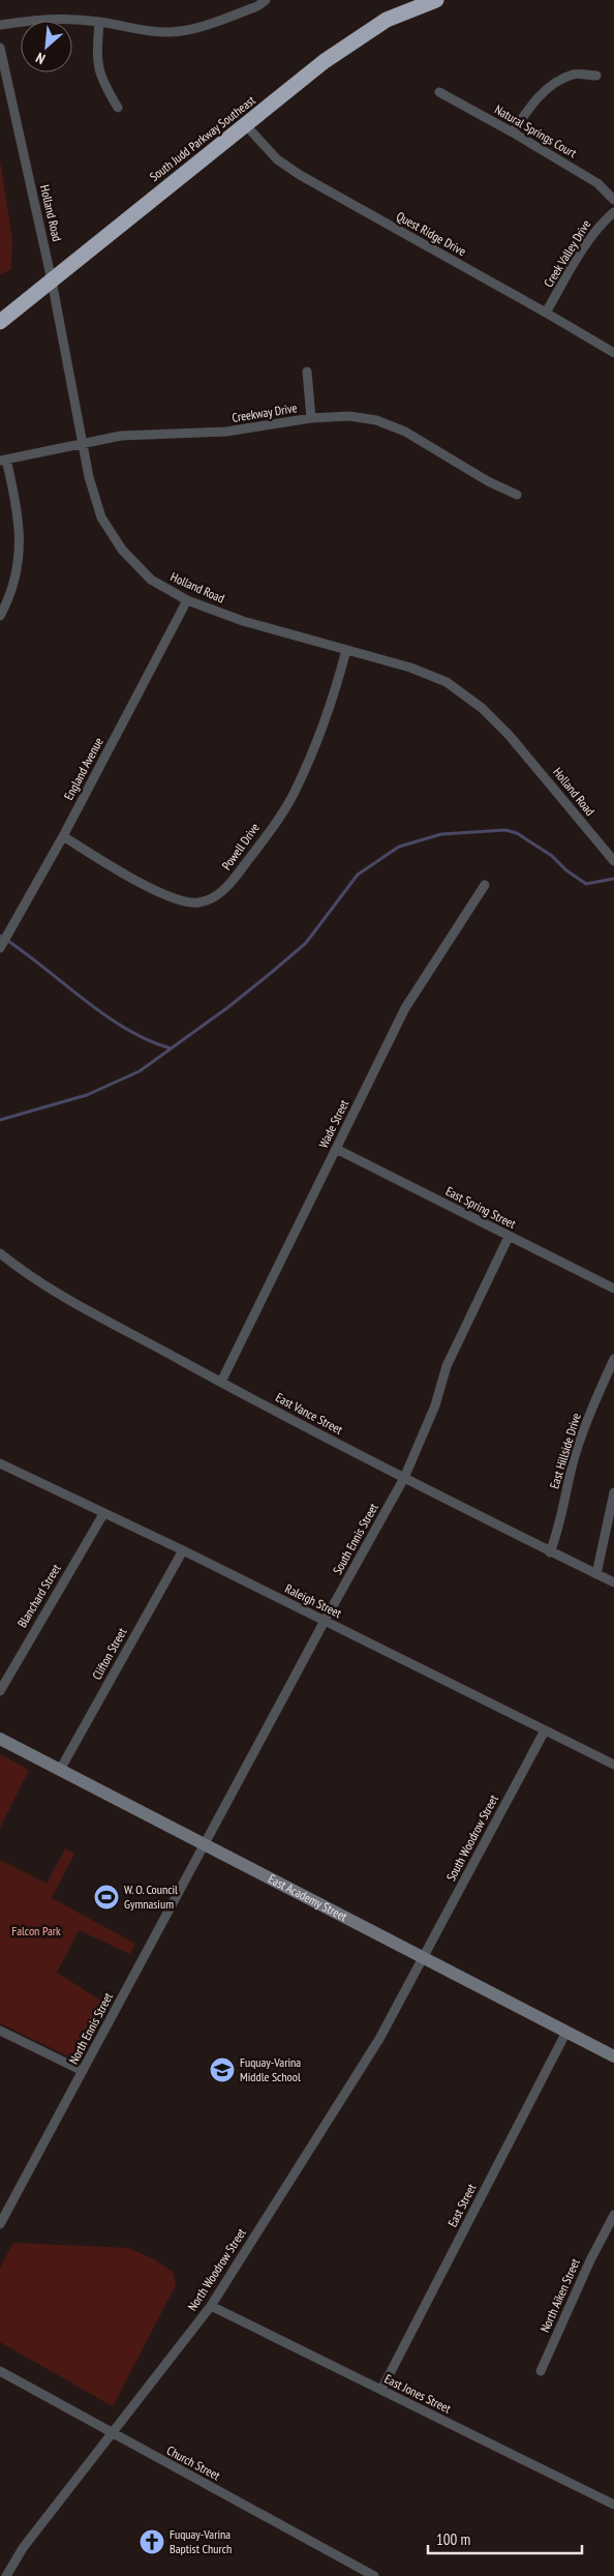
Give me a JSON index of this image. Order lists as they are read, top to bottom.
{
  "streets": {
    "highway": ["South Judd Parkway Southeast"],
    "street": [
      "Natural Springs Court",
      "Holland Road",
      "Quest Ridge Drive",
      "Creek Valley Drive",
      "Creekway Drive",
      "England Avenue",
      "Powell Drive",
      "Wade Street",
      "East Spring Street",
      "East Vance Street",
      "East Hillside Drive",
      "South Ennis Street",
      "Blanchard Street",
      "Raleigh Street",
      "Clifton Street",
      "South Woodrow Street",
      "East Academy Street",
      "North Ennis Street",
      "East Street",
      "North Woodrow Street",
      "North Aiken Street",
      "East Jones Street",
      "Church Street"
    ]
  },
  "crossings": [
    ["South Judd Parkway Southeast", "Holland Road"],
    ["South Judd Parkway Southeast", "Quest Ridge Drive"],
    ["Holland Road", "Creekway Drive"],
    ["Holland Road", "England Avenue"],
    ["Holland Road", "Powell Drive"],
    ["Quest Ridge Drive", "Creek Valley Drive"],
    ["England Avenue", "Powell Drive"],
    ["Wade Street", "East Spring Street"],
    ["Wade Street", "East Vance Street"],
    ["East Spring Street", "South Ennis Street"],
    ["East Vance Street", "East Hillside Drive"],
    ["East Vance Street", "South Ennis Street"],
    ["South Ennis Street", "Raleigh Street"],
    ["South Ennis Street", "East Academy Street"],
    ["South Ennis Street", "North Ennis Street"],
    ["Blanchard Street", "Raleigh Street"],
    ["Raleigh Street", "Clifton Street"],
    ["Raleigh Street", "South Woodrow Street"],
    ["Clifton Street", "East Academy Street"],
    ["South Woodrow Street", "East Academy Street"],
    ["South Woodrow Street", "North Woodrow Street"],
    ["East Academy Street", "North Ennis Street"],
    ["East Academy Street", "East Street"],
    ["East Academy Street", "North Woodrow Street"],
    ["East Street", "East Jones Street"],
    ["North Woodrow Street", "East Jones Street"],
    ["North Woodrow Street", "Church Street"]
  ],
  "parks": ["Falcon Park"],
  "places": {
    "sports": ["W. O. Council Gymnasium"],
    "school or university": ["Fuquay-Varina Middle School"],
    "church": ["Fuquay-Varina Baptist Church"]
  },
  "scale_bar": "100 m",
  "north": "bottom left"
}
